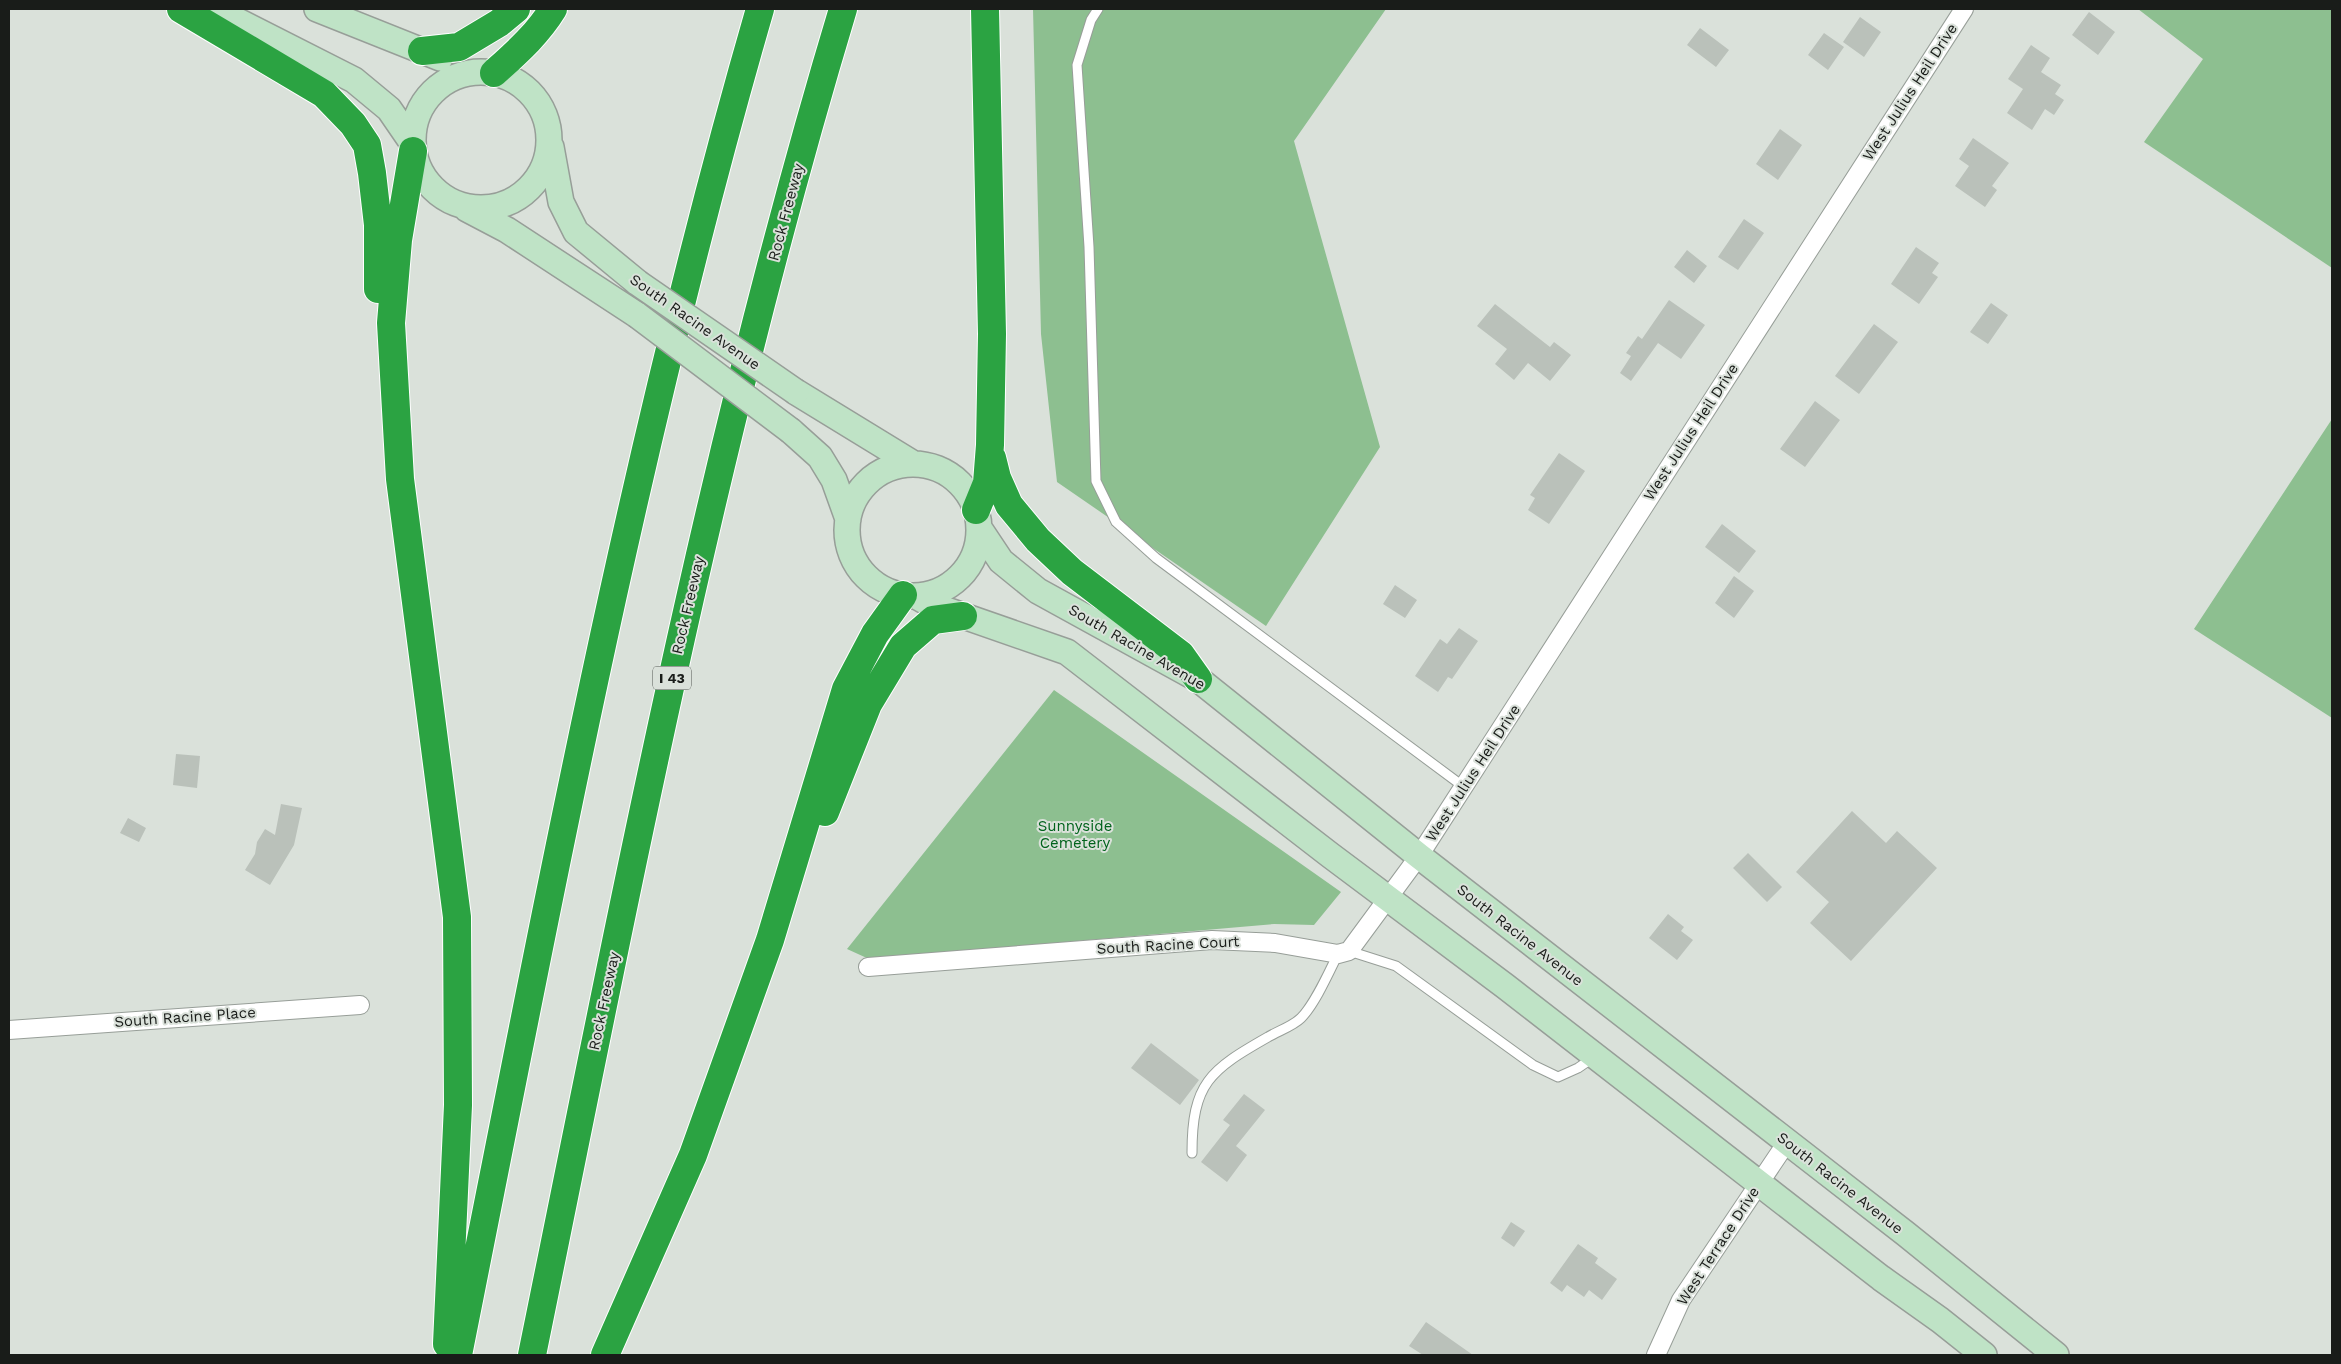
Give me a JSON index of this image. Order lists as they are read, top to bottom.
{
  "streets": {
    "highway": ["Rock Freeway", "I 43"],
    "main road": ["South Racine Avenue"],
    "street": [
      "West Julius Heil Drive",
      "South Racine Court",
      "South Racine Place",
      "West Terrace Drive"
    ]
  },
  "crossings": [
    ["West Julius Heil Drive", "South Racine Avenue"],
    ["South Racine Avenue", "West Terrace Drive"]
  ],
  "parks": ["Sunnyside Cemetery"]
}
